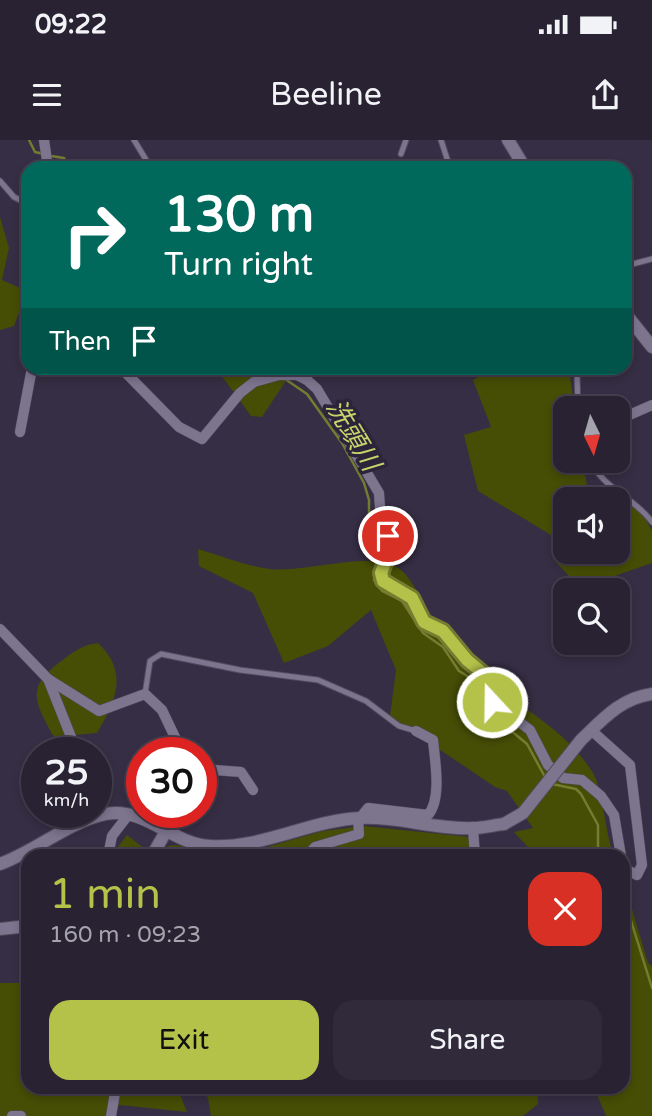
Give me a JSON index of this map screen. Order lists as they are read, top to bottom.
{
  "water": ["洗頭川"],
  "north": "bottom",
  "page": {
    "status": "09:22",
    "header": "Beeline",
    "turn": ["130 m", "Turn right"],
    "then": "Then",
    "speed": "25 km/h",
    "limit": "30",
    "heading": ["1 min", "160 m · 09:23"],
    "buttons": ["Exit", "Share"]
  }
}
